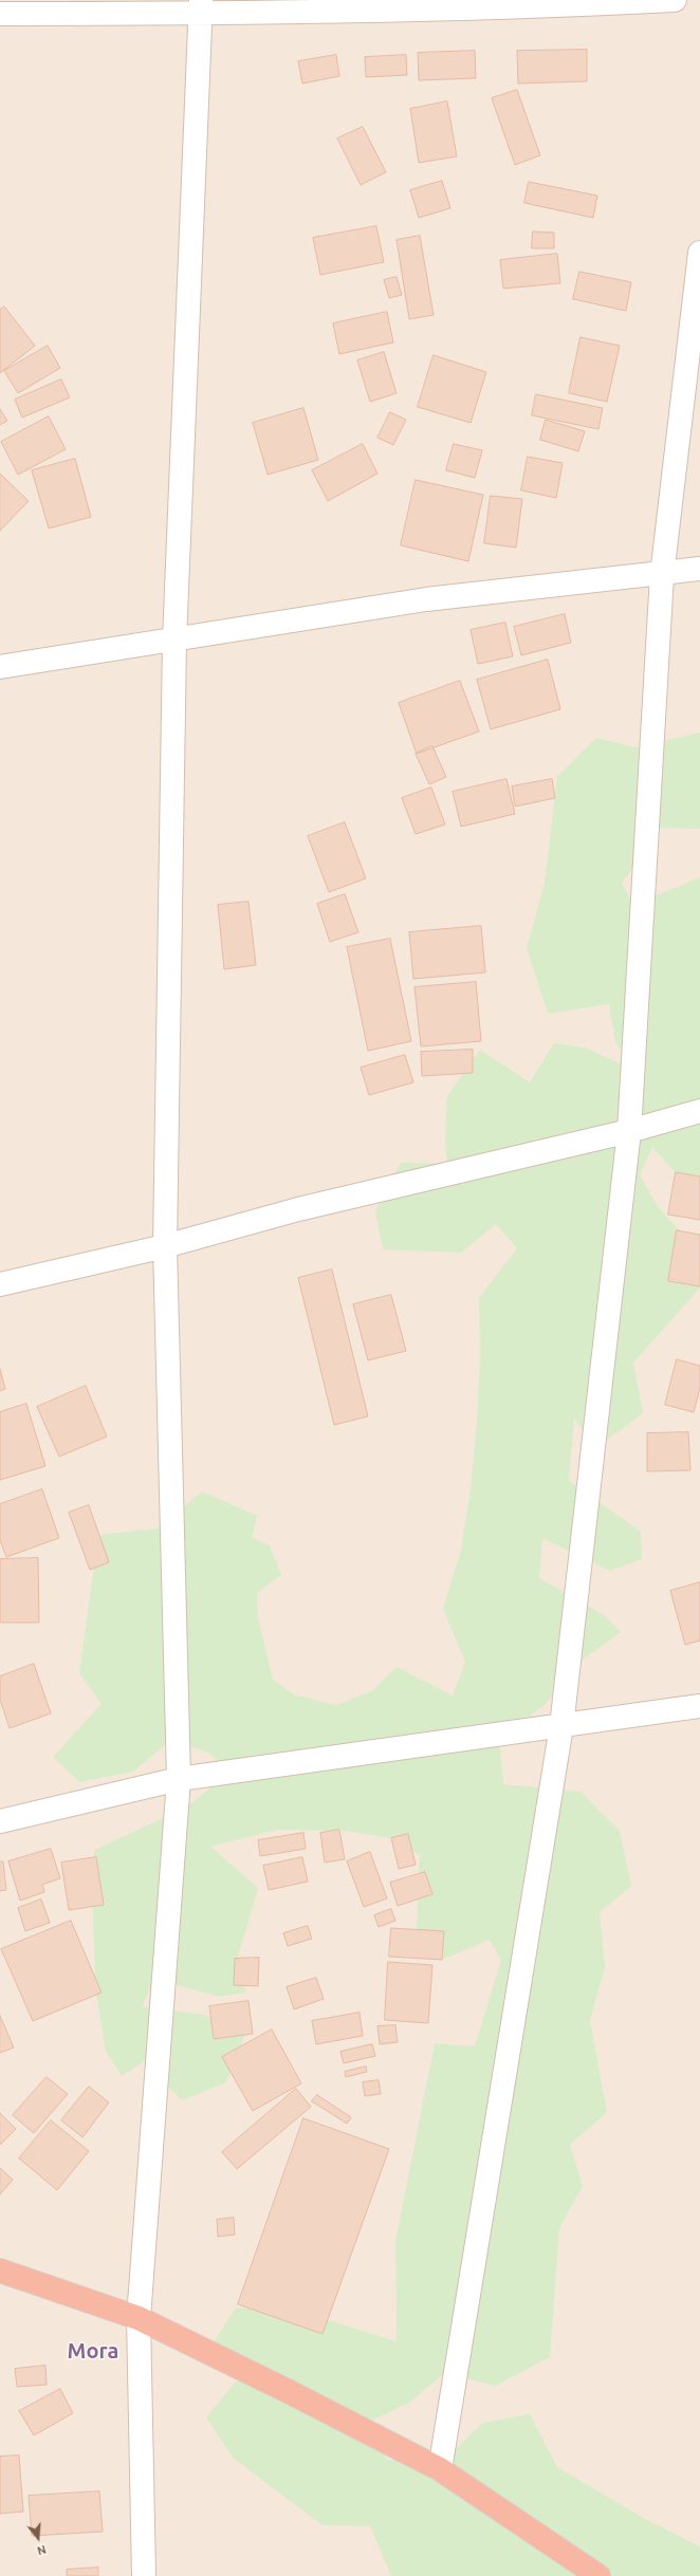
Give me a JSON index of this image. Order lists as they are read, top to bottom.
{
  "districts": ["Mora"],
  "north": "bottom"
}
